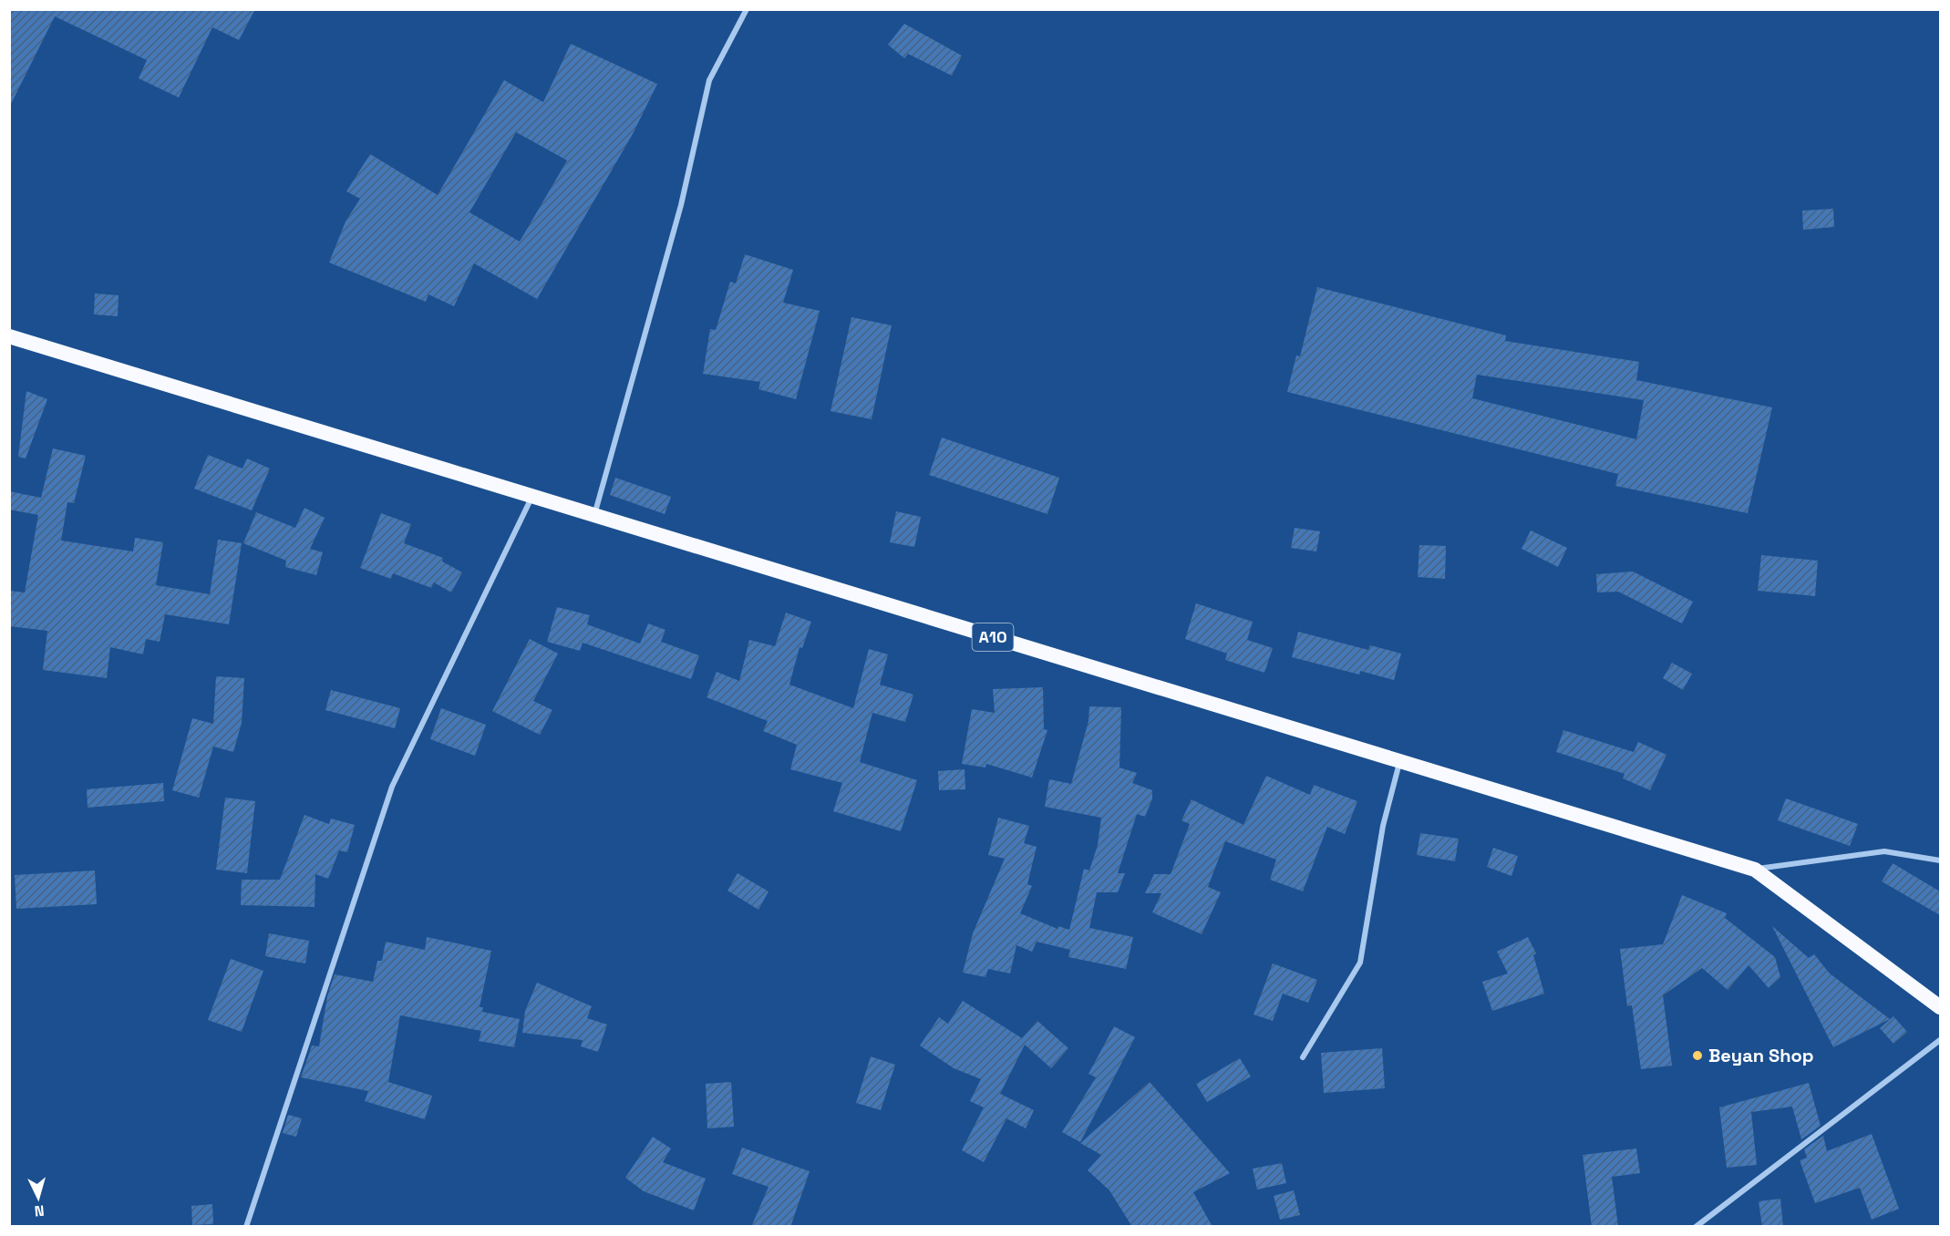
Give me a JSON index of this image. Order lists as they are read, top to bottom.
{
  "streets": {
    "highway": ["A10"]
  },
  "places": ["Beyan Shop"],
  "north": "bottom"
}
